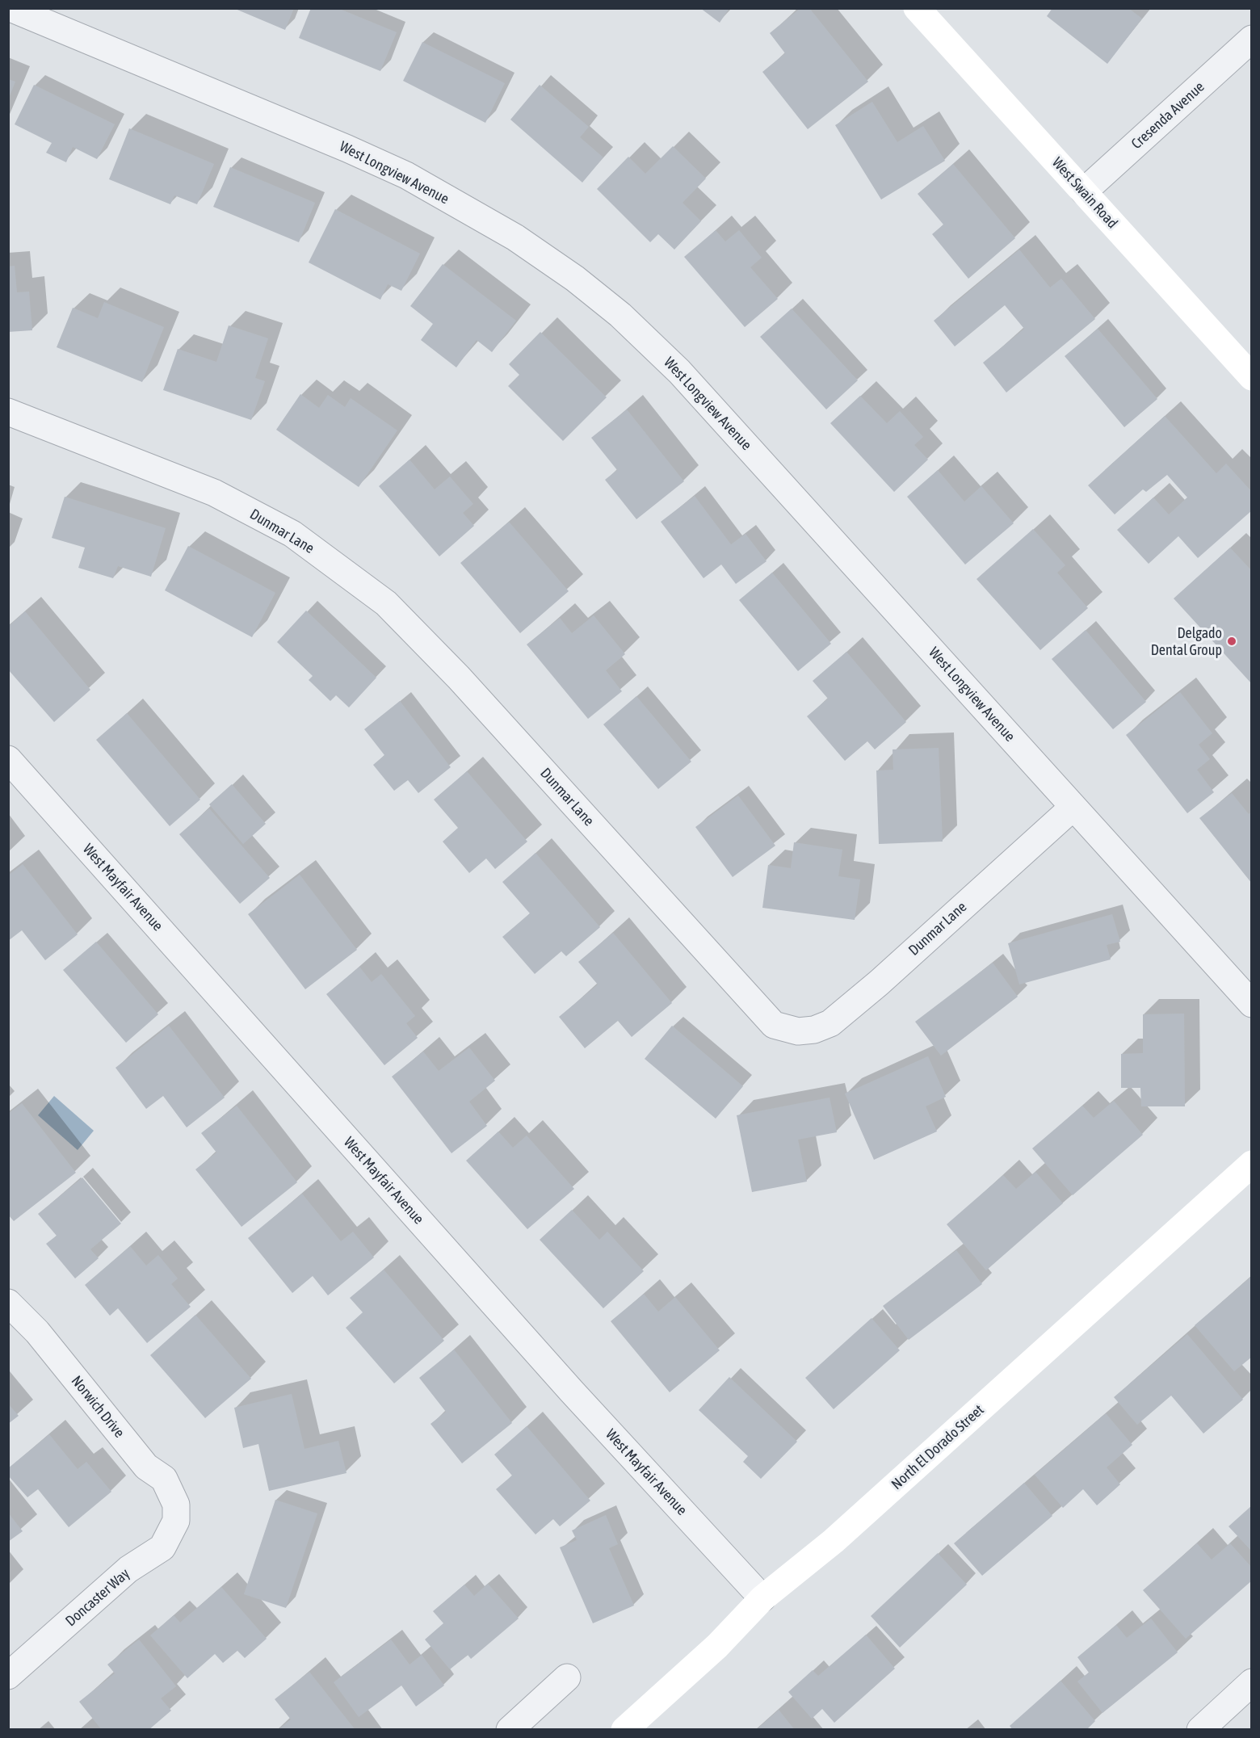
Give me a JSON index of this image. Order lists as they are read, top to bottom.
{
  "streets": {
    "main road": ["West Swain Road", "North El Dorado Street"],
    "street": [
      "Cresenda Avenue",
      "West Longview Avenue",
      "Dunmar Lane",
      "West Mayfair Avenue",
      "Norwich Drive",
      "Doncaster Way"
    ]
  },
  "crossings": [
    ["Cresenda Avenue", "West Swain Road"],
    ["West Longview Avenue", "Dunmar Lane"],
    ["West Mayfair Avenue", "North El Dorado Street"],
    ["Norwich Drive", "Doncaster Way"]
  ],
  "places": ["Delgado Dental Group"]
}
